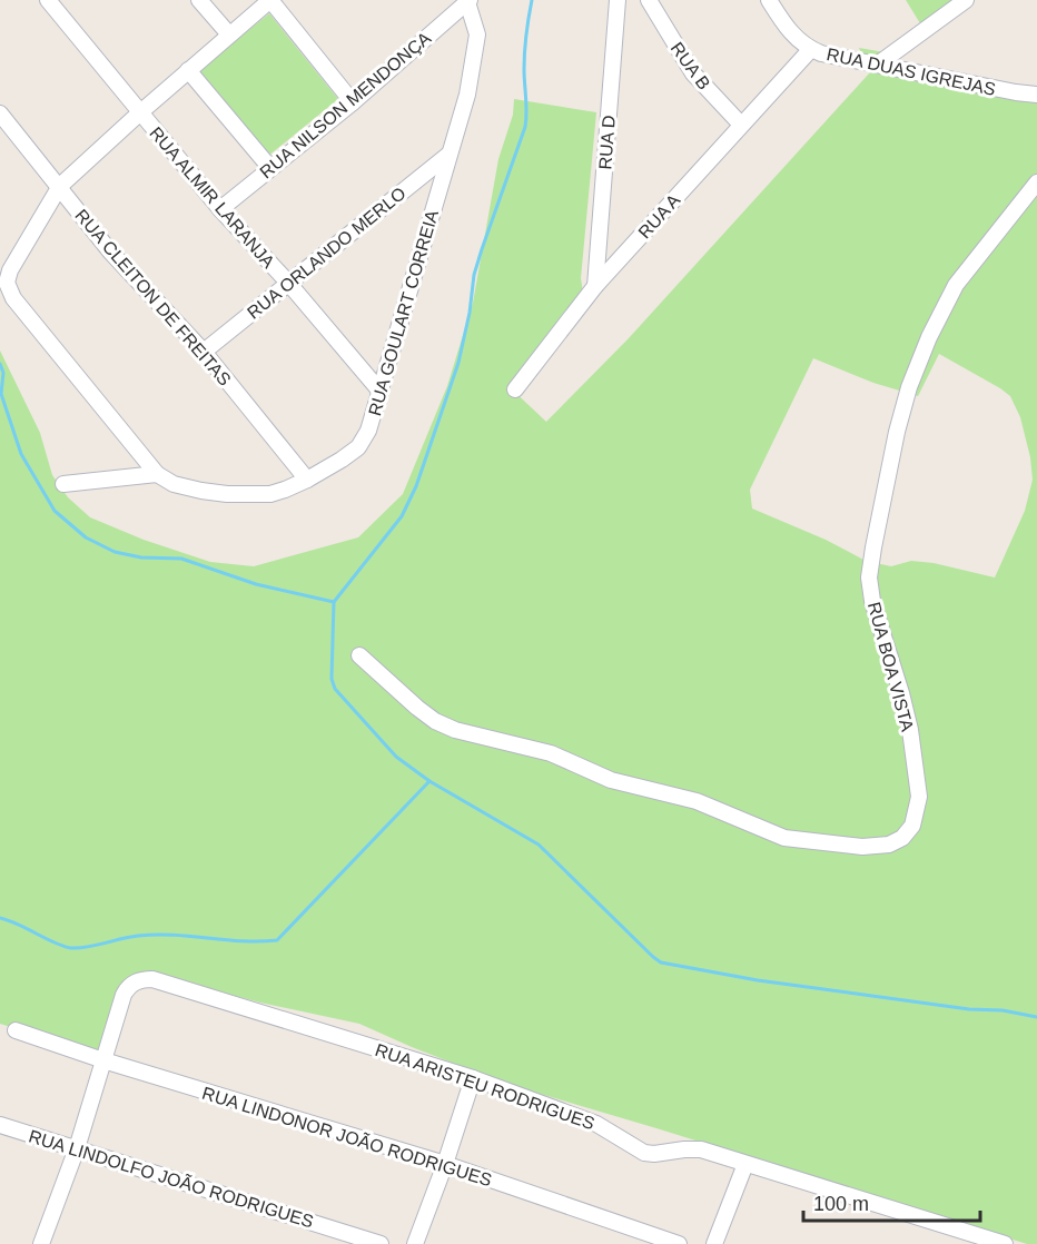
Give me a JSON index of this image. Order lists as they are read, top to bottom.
{
  "streets": {
    "street": [
      "RUA B",
      "RUA DUAS IGREJAS",
      "RUA NILSON MENDONÇA",
      "RUA D",
      "RUA ALMIR LARANJA",
      "RUA A",
      "RUA ORLANDO MERLO",
      "RUA CLEITON DE FREITAS",
      "RUA GOULART CORREIA",
      "RUA BOA VISTA",
      "RUA ARISTEU RODRIGUES",
      "RUA LINDONOR JOÃO RODRIGUES",
      "RUA LINDOLFO JOÃO RODRIGUES"
    ]
  },
  "crossings": [
    ["RUA B", "RUA A"],
    ["RUA DUAS IGREJAS", "RUA A"],
    ["RUA NILSON MENDONÇA", "RUA ALMIR LARANJA"],
    ["RUA NILSON MENDONÇA", "RUA GOULART CORREIA"],
    ["RUA D", "RUA A"],
    ["RUA ALMIR LARANJA", "RUA ORLANDO MERLO"],
    ["RUA ALMIR LARANJA", "RUA GOULART CORREIA"],
    ["RUA ORLANDO MERLO", "RUA CLEITON DE FREITAS"],
    ["RUA ORLANDO MERLO", "RUA GOULART CORREIA"],
    ["RUA CLEITON DE FREITAS", "RUA GOULART CORREIA"],
    ["RUA ARISTEU RODRIGUES", "RUA LINDONOR JOÃO RODRIGUES"]
  ],
  "scale_bar": "100 m"
}
